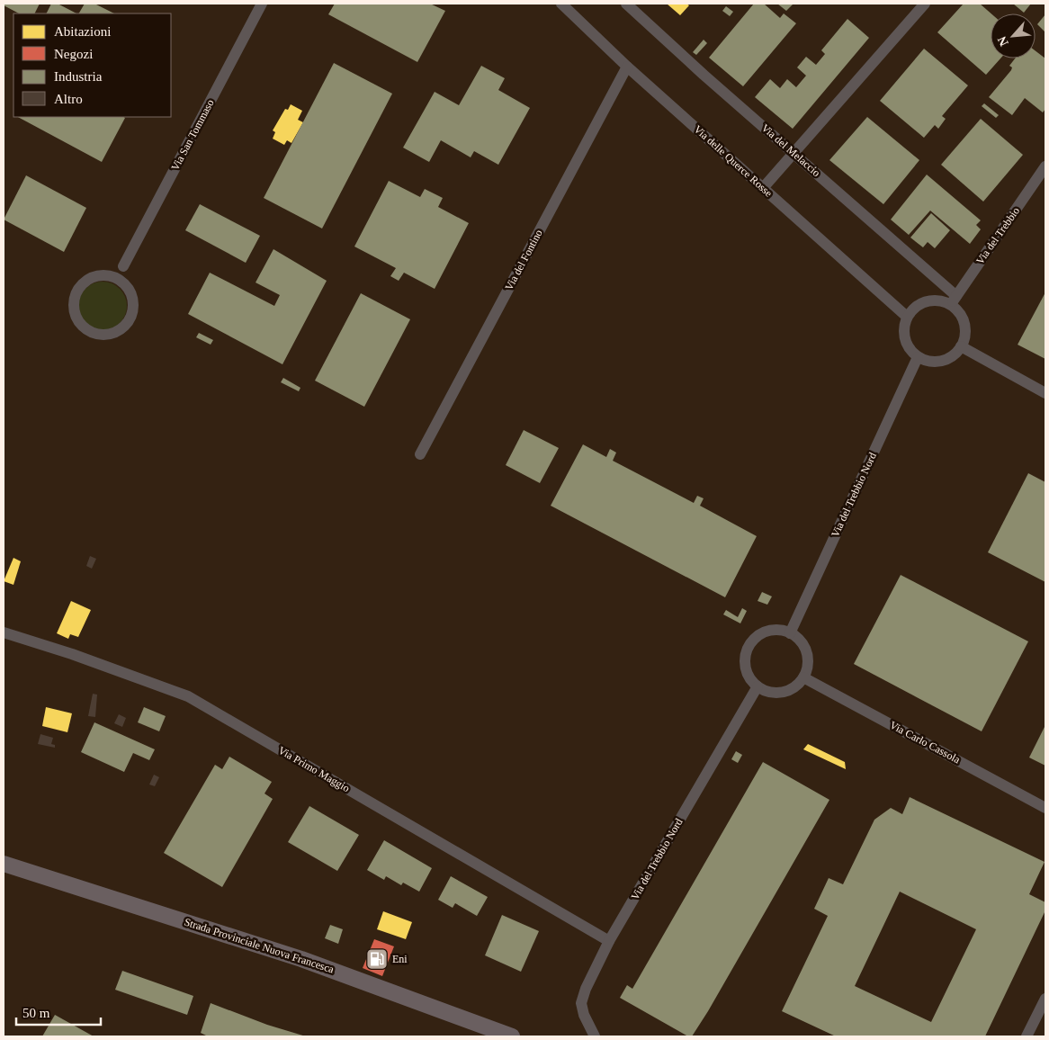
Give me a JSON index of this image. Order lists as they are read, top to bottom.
{
  "streets": {
    "main road": ["Strada Provinciale Nuova Francesca"],
    "street": [
      "Via San Tommaso",
      "Via del Melaccio",
      "Via delle Querce Rosse",
      "Via del Trebbio",
      "Via del Fontino",
      "Via del Trebbio Nord",
      "Via Carlo Cassola",
      "Via Primo Maggio"
    ]
  },
  "crossings": [
    ["Via del Melaccio", "Via delle Querce Rosse"],
    ["Via del Melaccio", "Via del Trebbio"],
    ["Via del Melaccio", "Via del Trebbio Nord"],
    ["Via delle Querce Rosse", "Via del Trebbio"],
    ["Via delle Querce Rosse", "Via del Fontino"],
    ["Via delle Querce Rosse", "Via del Trebbio Nord"],
    ["Via del Trebbio", "Via del Trebbio Nord"],
    ["Via del Trebbio Nord", "Via Carlo Cassola"],
    ["Via del Trebbio Nord", "Via Primo Maggio"]
  ],
  "places": {
    "fuel station": ["Eni"]
  },
  "legend": [
    "Abitazioni",
    "Negozi",
    "Industria",
    "Altro"
  ],
  "scale_bar": "50 m",
  "north": "bottom left"
}
